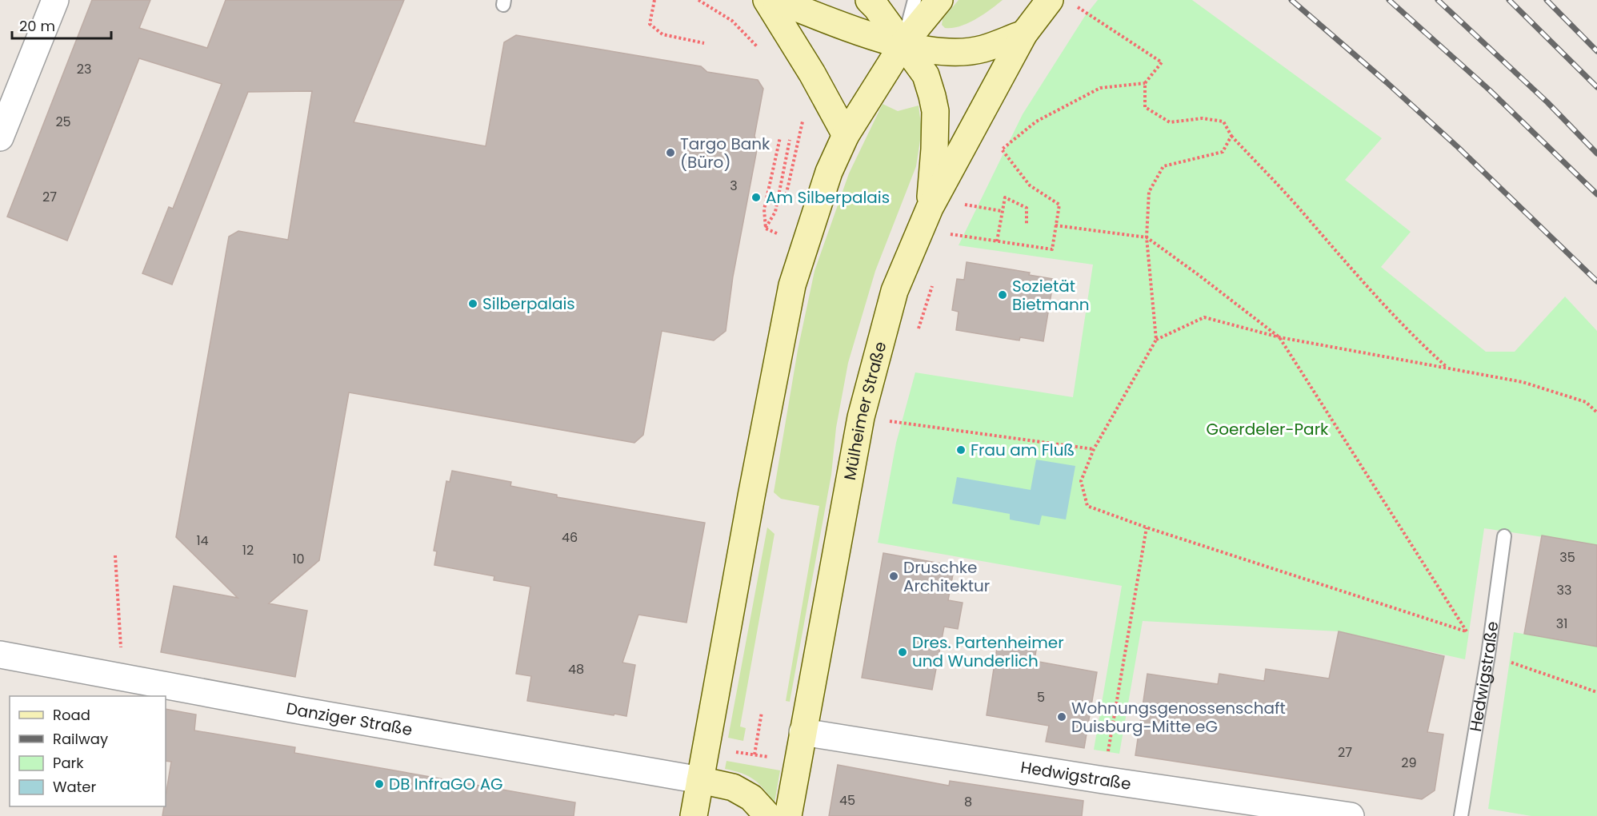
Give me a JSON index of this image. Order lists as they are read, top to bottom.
{
  "streets": {
    "main road": ["Mülheimer Straße"],
    "street": ["Hedwigstraße", "Danziger Straße"]
  },
  "crossings": [
    ["Mülheimer Straße", "Hedwigstraße"]
  ],
  "parks": ["Goerdeler-Park"],
  "places": [
    "Targo Bank (Büro)",
    "Am Silberpalais",
    "Sozietät Bietmann",
    "Silberpalais",
    "Frau am Fluß",
    "Druschke Architektur",
    "Dres. Partenheimer und Wunderlich",
    "Wohnungsgenossenschaft Duisburg-Mitte eG",
    "DB InfraGO AG"
  ],
  "house_numbers": [
    "23",
    "25",
    "3",
    "27",
    "46",
    "14",
    "12",
    "35",
    "10",
    "33",
    "31",
    "48",
    "5",
    "27",
    "29",
    "45",
    "8"
  ],
  "legend": [
    "Road",
    "Railway",
    "Park",
    "Water"
  ],
  "scale_bar": "20 m"
}
